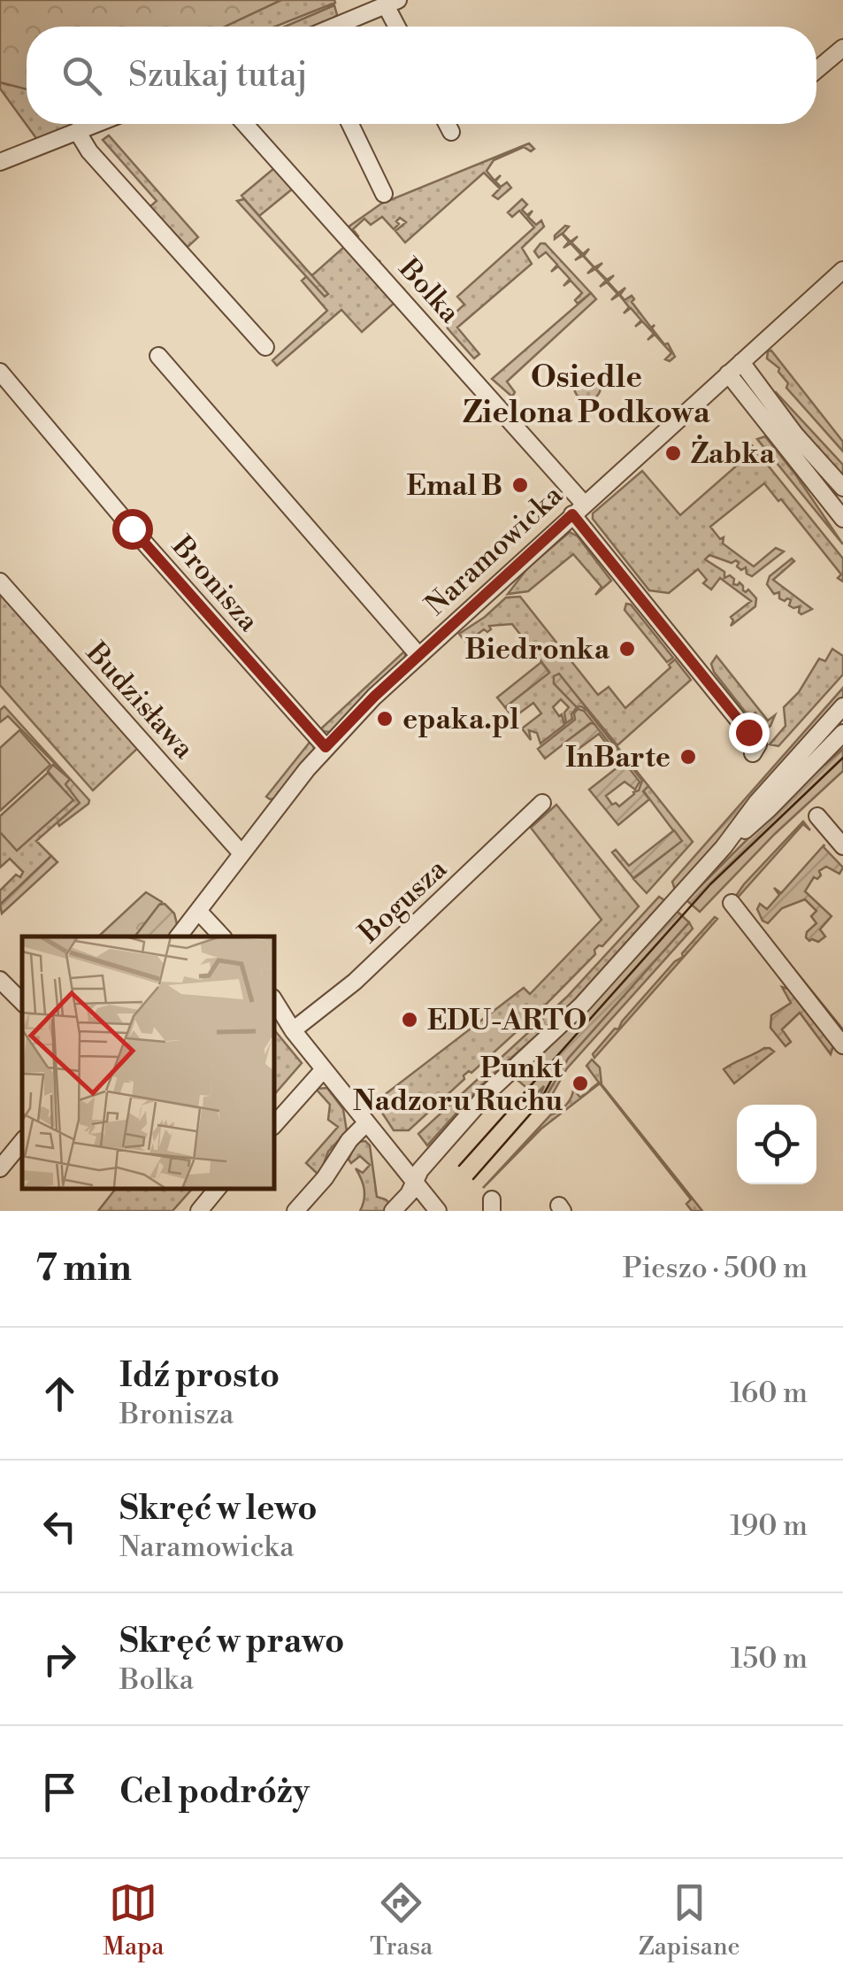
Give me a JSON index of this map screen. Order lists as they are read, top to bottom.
{
  "streets": {
    "street": [
      "Bolka",
      "Naramowicka",
      "Bronisza",
      "Budzisława",
      "Bogusza"
    ]
  },
  "crossings": [
    ["Bolka", "Naramowicka"],
    ["Naramowicka", "Bronisza"],
    ["Naramowicka", "Budzisława"]
  ],
  "districts": ["Osiedle Zielona Podkowa"],
  "places": [
    "Żabka",
    "Emal B",
    "Biedronka",
    "epaka.pl",
    "InBarte",
    "EDU-ARTO",
    "Punkt Nadzoru Ruchu"
  ],
  "page": {
    "search": "Szukaj tutaj",
    "heading": ["7 min", "Pieszo · 500 m"],
    "list": [
      ["Idź prosto", "Bronisza", "160 m"],
      ["Skręć w lewo", "Naramowicka", "190 m"],
      ["Skręć w prawo", "Bolka", "150 m"],
      "Cel podróży"
    ],
    "nav": ["Mapa", "Trasa", "Zapisane"]
  }
}
